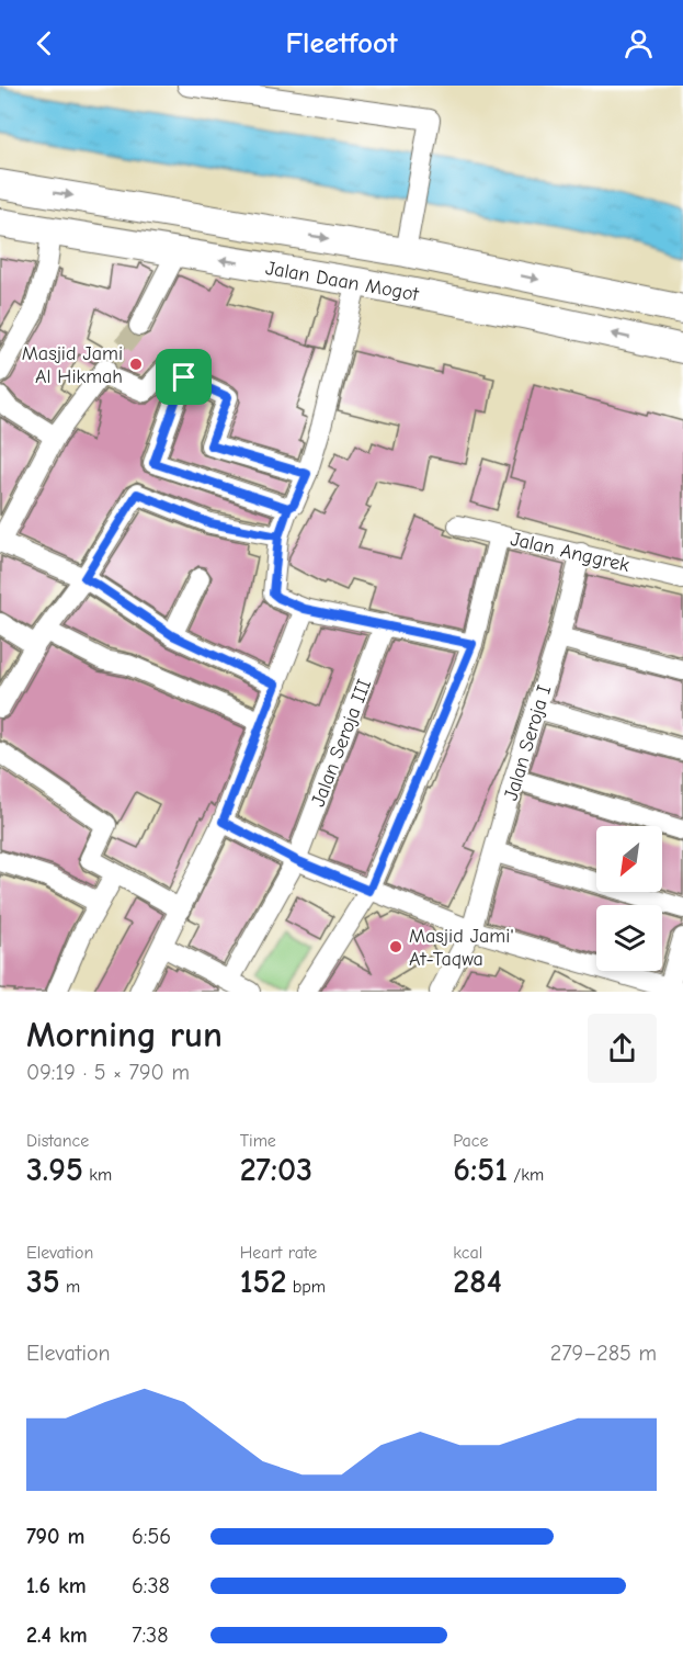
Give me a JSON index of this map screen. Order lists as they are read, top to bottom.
{
  "streets": {
    "highway": ["Jalan Daan Mogot"],
    "street": ["Jalan Anggrek", "Jalan Seroja III", "Jalan Seroja I"]
  },
  "crossings": [
    ["Jalan Anggrek", "Jalan Seroja I"]
  ],
  "places": ["Masjid Jami Al Hikmah", "Masjid Jami' At-Taqwa"],
  "north": "bottom left",
  "page": {
    "header": "Fleetfoot",
    "heading": ["Morning run", "09:19 · 5 × 790 m"],
    "stats": [
      ["Distance", "3.95 km"],
      ["Time", "27:03"],
      ["Pace", "6:51 /km"],
      ["Elevation", "35 m"],
      ["Heart rate", "152 bpm"],
      ["kcal", "284"]
    ],
    "chart": ["Elevation", "279–285 m"],
    "list": [
      {
        "name": "790 m",
        "note": "6:56"
      },
      {
        "name": "1.6 km",
        "note": "6:38"
      },
      {
        "name": "2.4 km",
        "note": "7:38"
      }
    ]
  }
}
